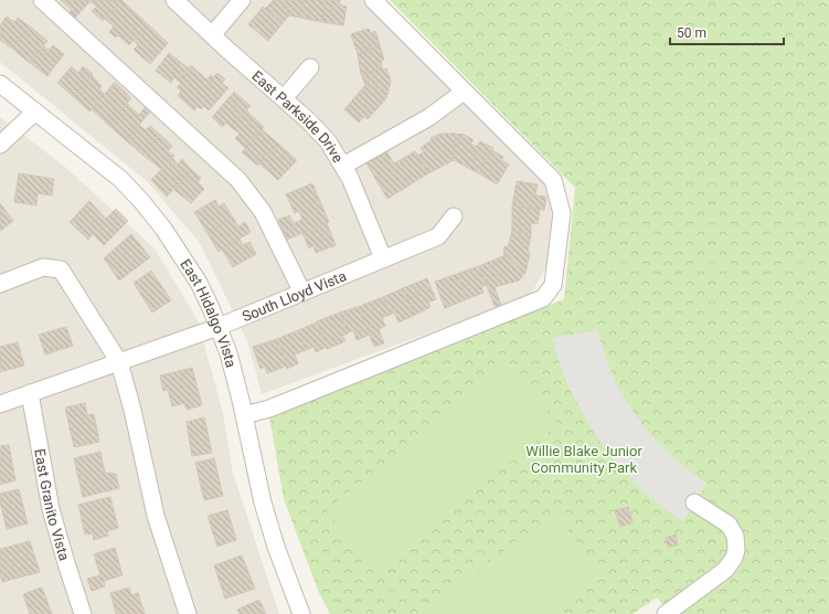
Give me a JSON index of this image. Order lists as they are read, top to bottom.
{
  "streets": {
    "street": [
      "East Parkside Drive",
      "South Lloyd Vista",
      "East Hidalgo Vista",
      "East Granito Vista"
    ]
  },
  "crossings": [
    ["East Parkside Drive", "South Lloyd Vista"],
    ["South Lloyd Vista", "East Hidalgo Vista"],
    ["South Lloyd Vista", "East Granito Vista"]
  ],
  "parks": ["Willie Blake Junior Community Park"],
  "scale_bar": "50 m"
}
